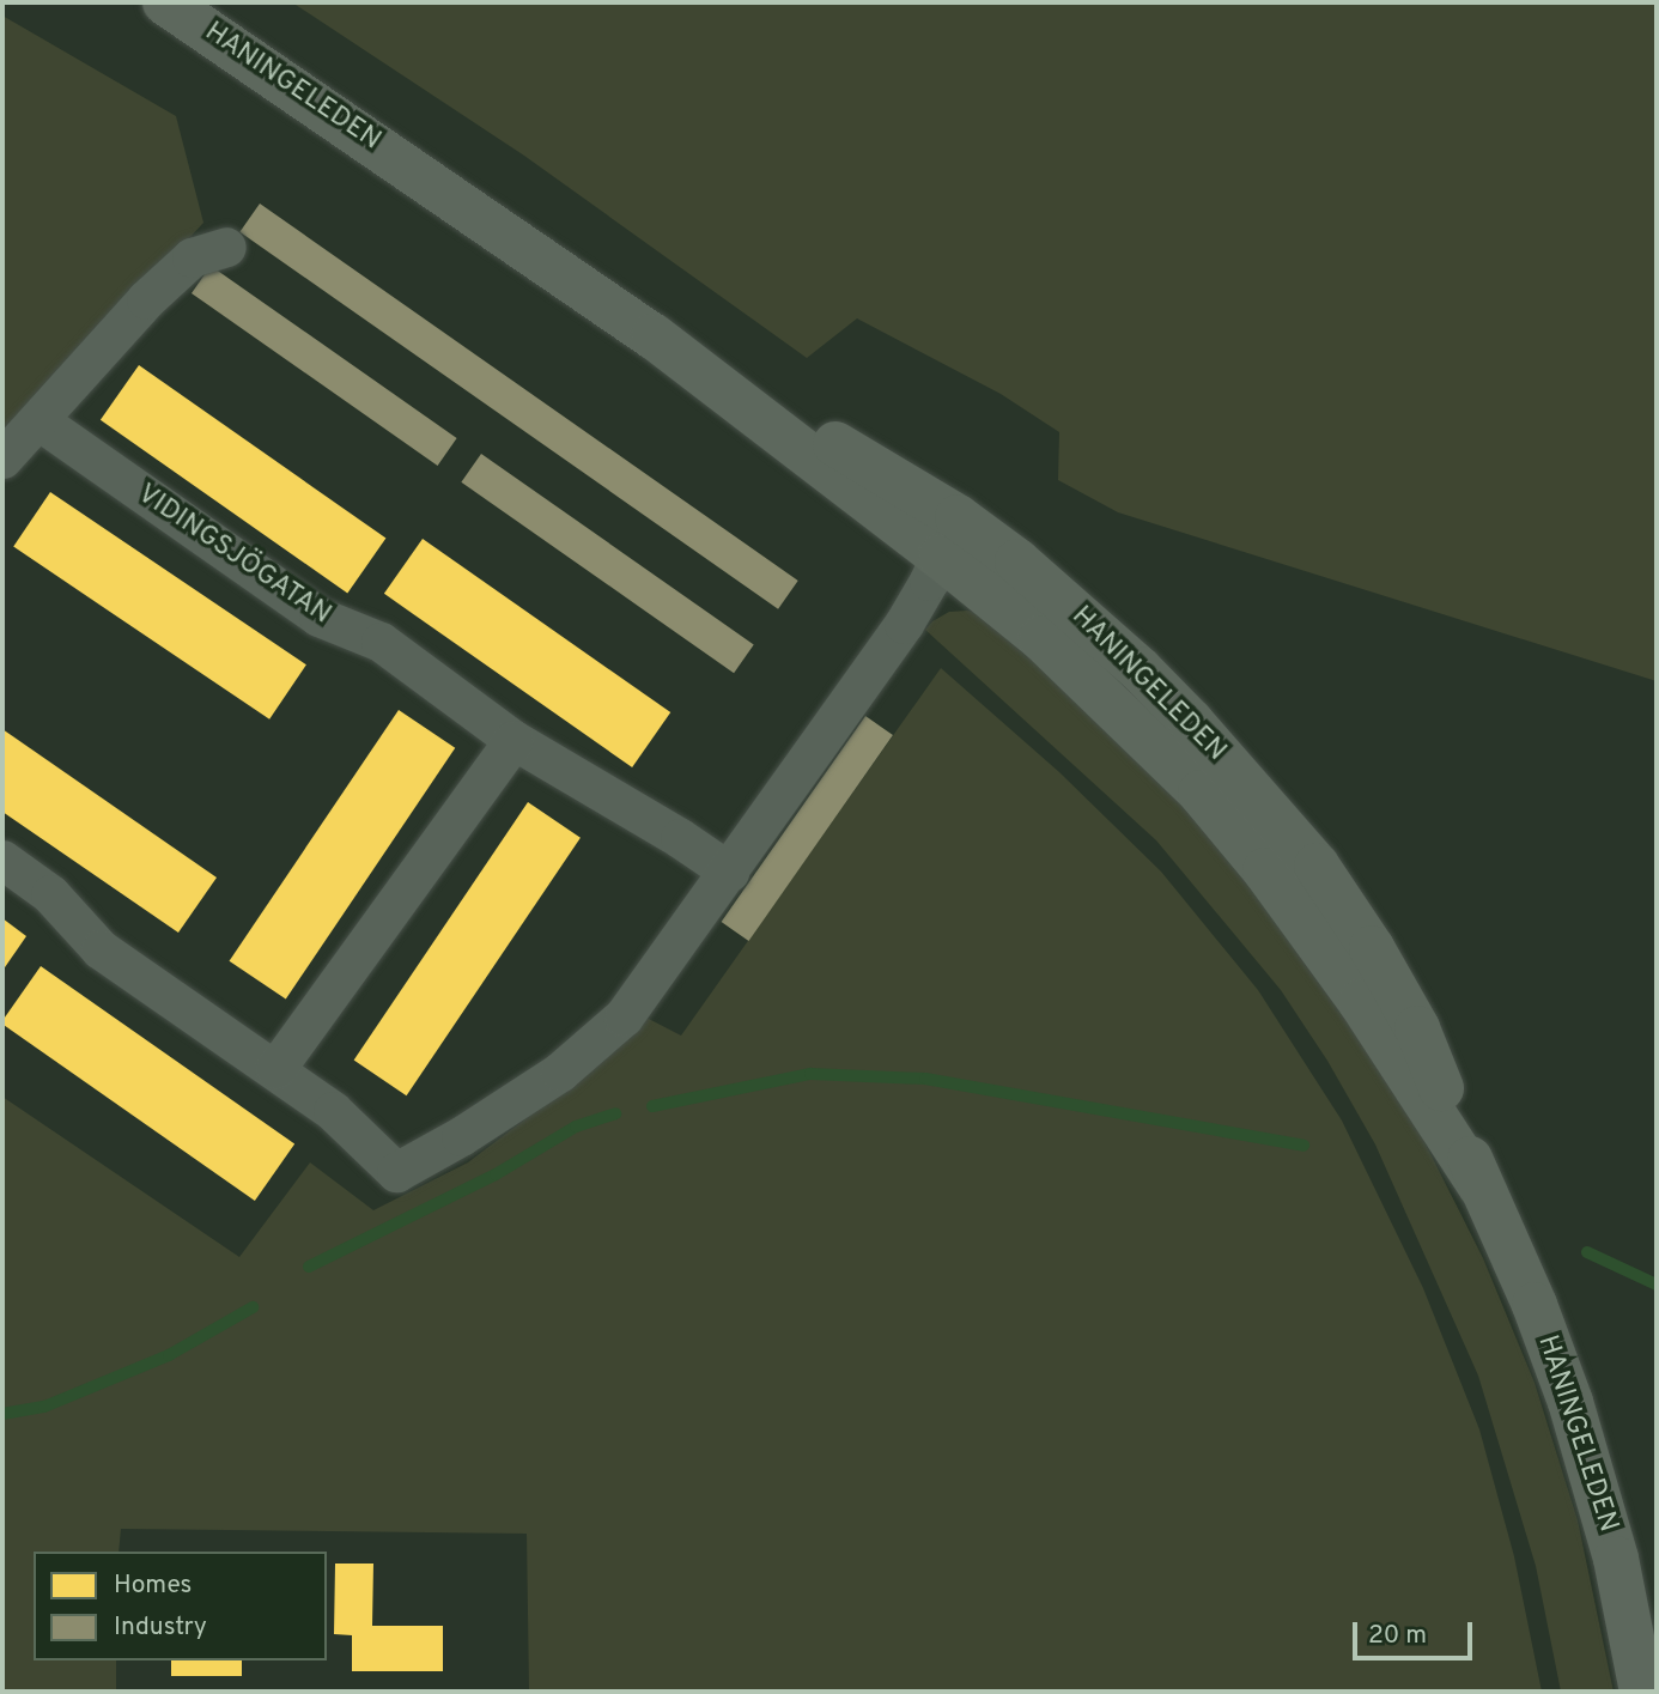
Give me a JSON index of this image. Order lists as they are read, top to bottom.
{
  "streets": {
    "main road": ["HANINGELEDEN"],
    "street": ["VIDINGSJÖGATAN"]
  },
  "legend": ["Homes", "Industry"],
  "scale_bar": "20 m"
}
